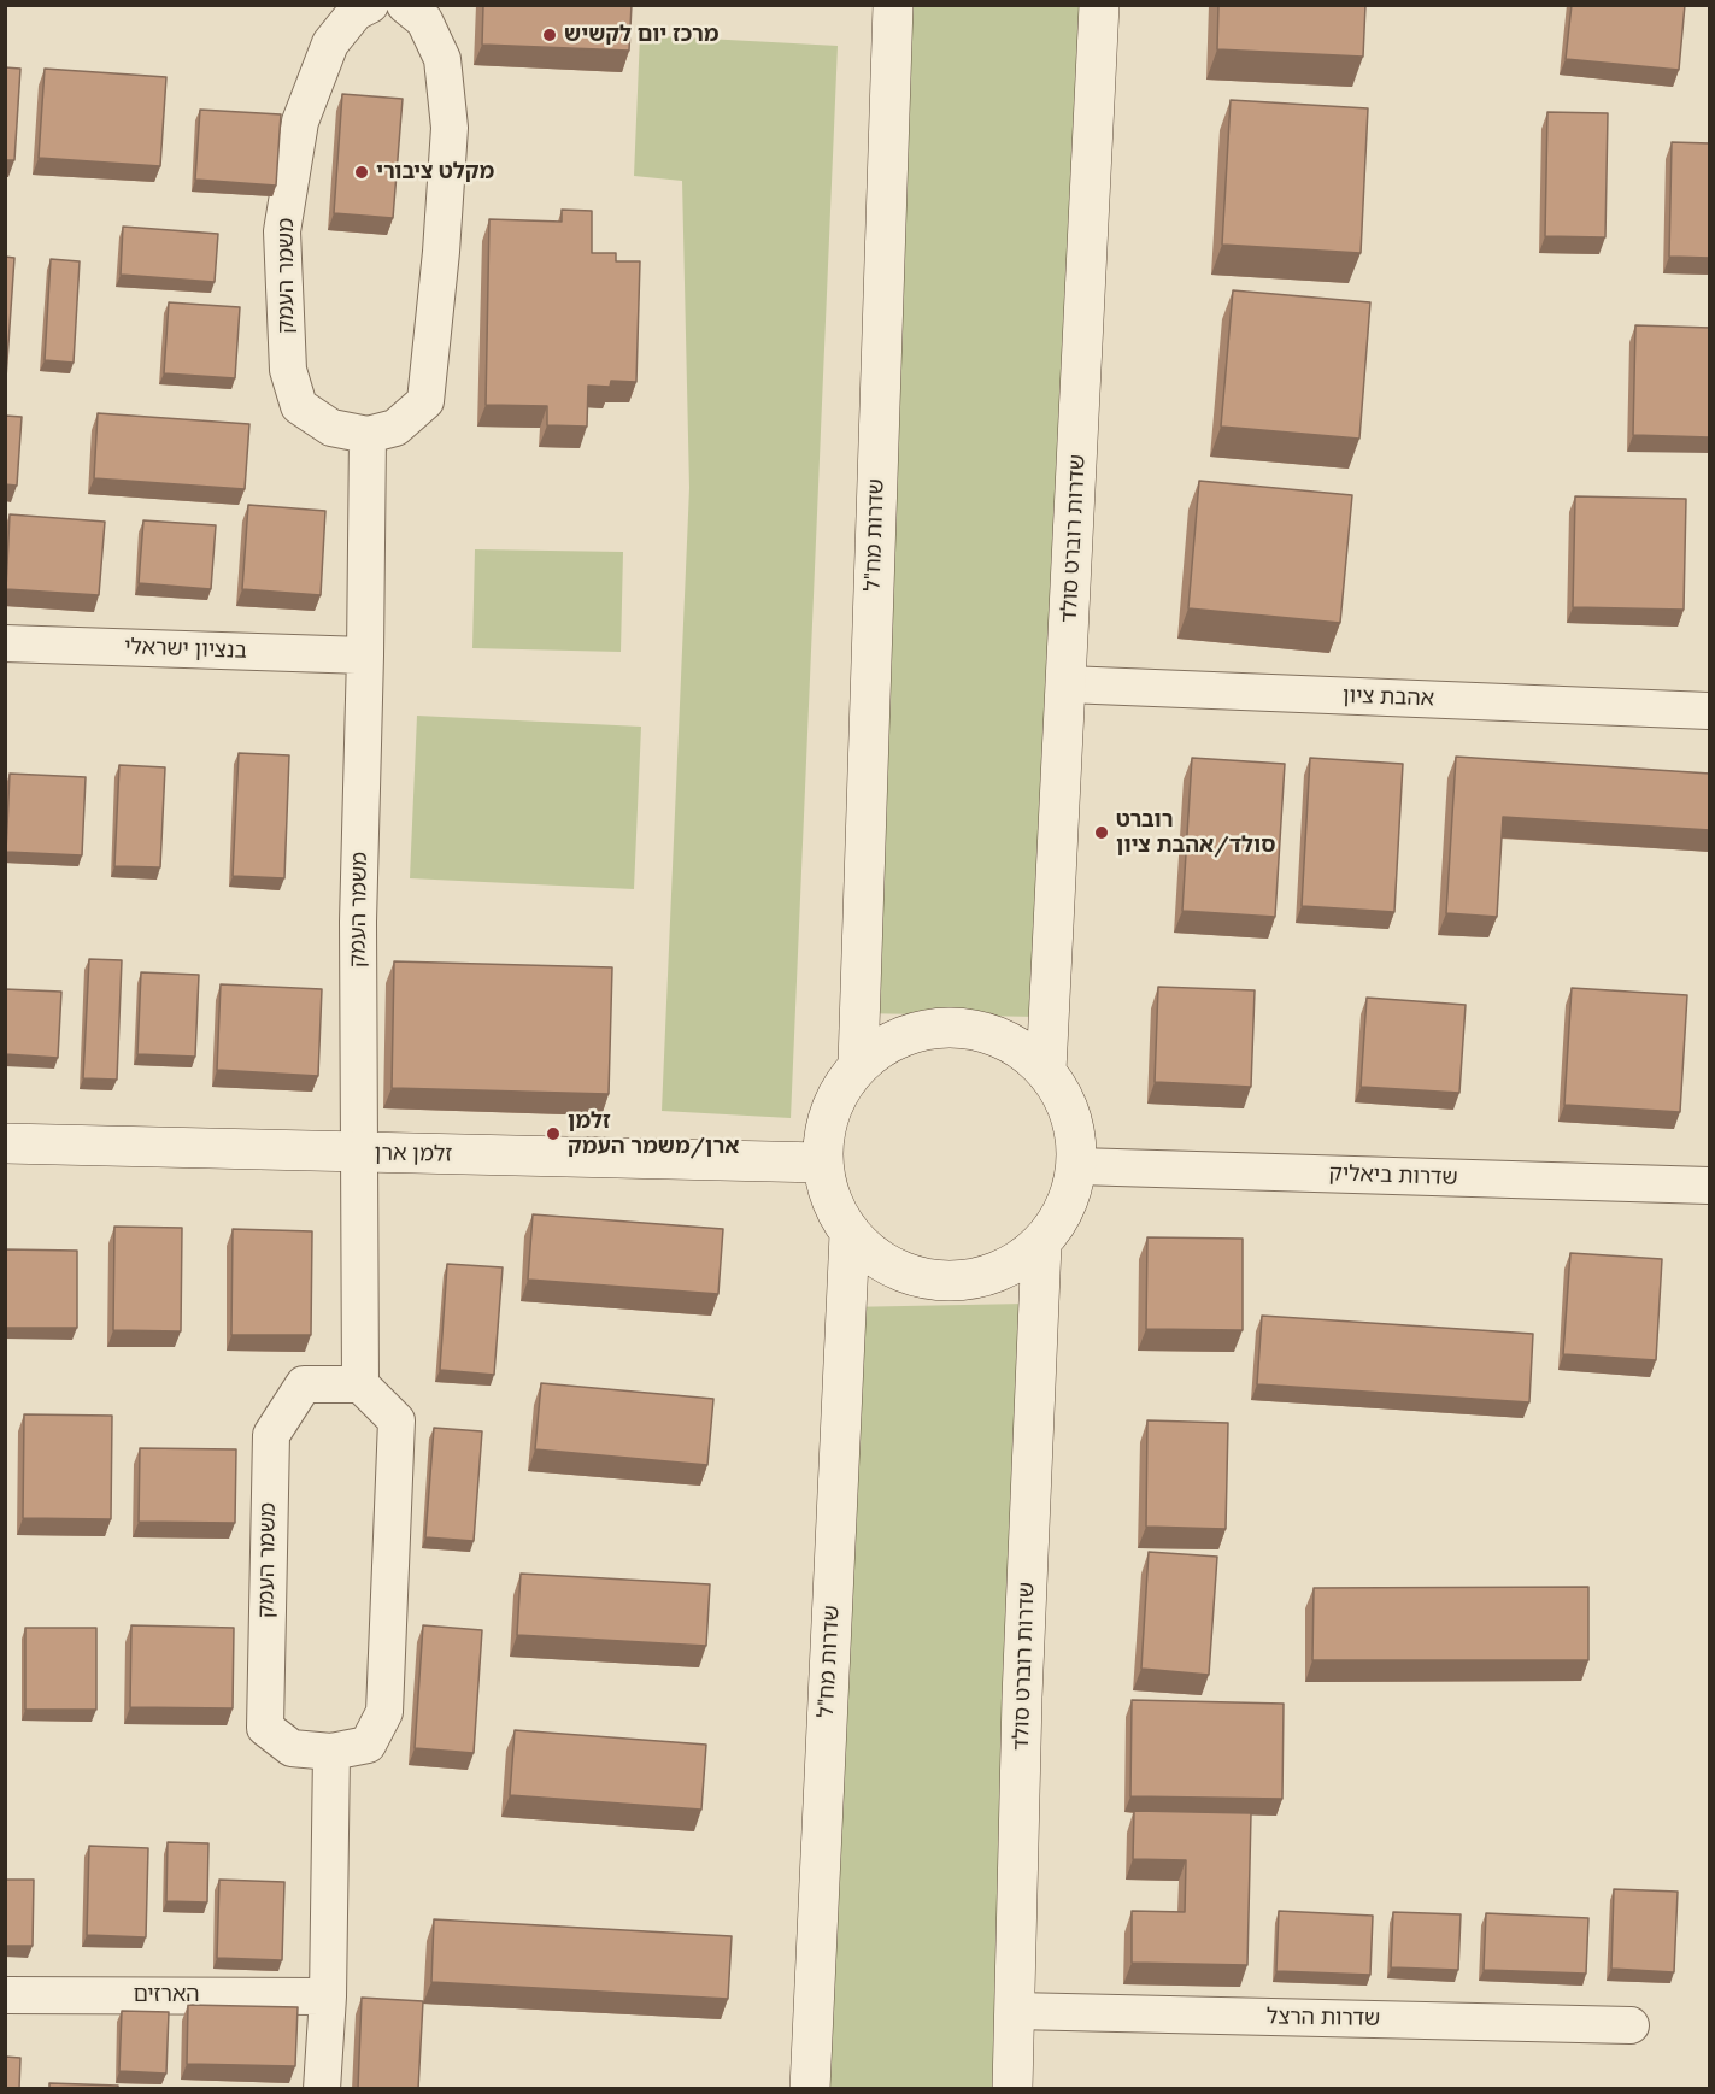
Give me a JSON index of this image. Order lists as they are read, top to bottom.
{
  "streets": {
    "street": [
      "משמר העמק",
      "שדרות מח\"ל",
      "שדרות רוברט סולד",
      "בנציון ישראלי",
      "אהבת ציון",
      "זלמן ארן",
      "שדרות ביאליק",
      "הארזים",
      "שדרות הרצל"
    ]
  },
  "crossings": [
    ["משמר העמק", "בנציון ישראלי"],
    ["משמר העמק", "זלמן ארן"],
    ["שדרות מח\"ל", "שדרות רוברט סולד"],
    ["שדרות מח\"ל", "זלמן ארן"],
    ["שדרות מח\"ל", "שדרות ביאליק"],
    ["שדרות רוברט סולד", "אהבת ציון"],
    ["שדרות רוברט סולד", "זלמן ארן"],
    ["שדרות רוברט סולד", "שדרות ביאליק"],
    ["שדרות רוברט סולד", "שדרות הרצל"],
    ["זלמן ארן", "שדרות ביאליק"]
  ],
  "places": [
    "מרכז יום לקשיש",
    "מקלט ציבורי",
    "רוברט סולד/אהבת ציון",
    "זלמן ארן/משמר העמק"
  ]
}
